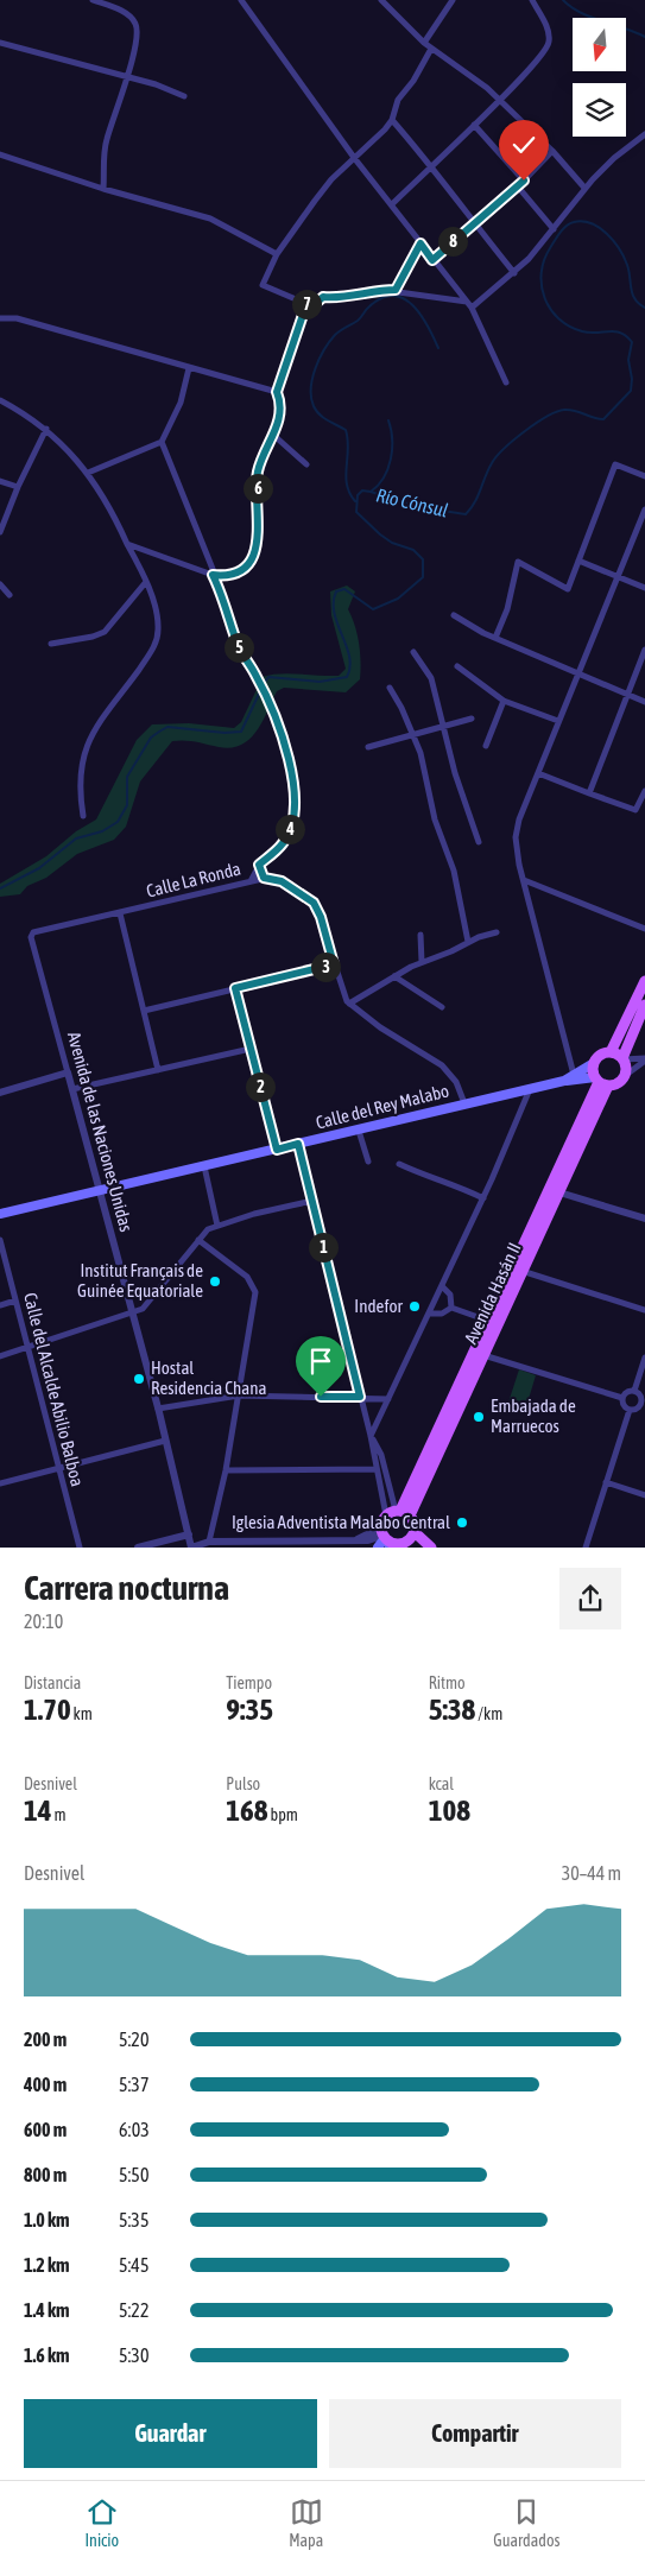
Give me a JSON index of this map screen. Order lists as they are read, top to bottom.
{
  "streets": {
    "main road": ["Calle del Rey Malabo", "Avenida Hasán II"],
    "street": ["Calle La Ronda", "Avenida de las Naciones Unidas", "Calle del Alcalde Abilio Balboa"]
  },
  "crossings": [
    ["Calle La Ronda", "Avenida de las Naciones Unidas"],
    ["Calle del Rey Malabo", "Avenida de las Naciones Unidas"],
    ["Calle del Rey Malabo", "Avenida Hasán II"]
  ],
  "water": ["Río Cónsul"],
  "places": [
    "Institut Français de Guinée Equatoriale",
    "Indefor",
    "Hostal Residencia Chana",
    "Embajada de Marruecos",
    "Iglesia Adventista Malabo Central"
  ],
  "north": "bottom",
  "page": {
    "pins": [
      "8",
      "7",
      "6",
      "5",
      "4",
      "3",
      "2",
      "1"
    ],
    "heading": ["Carrera nocturna", "20:10"],
    "stats": [
      ["Distancia", "1.70 km"],
      ["Tiempo", "9:35"],
      ["Ritmo", "5:38 /km"],
      ["Desnivel", "14 m"],
      ["Pulso", "168 bpm"],
      ["kcal", "108"]
    ],
    "chart": ["Desnivel", "30–44 m"],
    "list": [
      {
        "name": "200 m",
        "note": "5:20"
      },
      {
        "name": "400 m",
        "note": "5:37"
      },
      {
        "name": "600 m",
        "note": "6:03"
      },
      {
        "name": "800 m",
        "note": "5:50"
      },
      {
        "name": "1.0 km",
        "note": "5:35"
      },
      {
        "name": "1.2 km",
        "note": "5:45"
      },
      {
        "name": "1.4 km",
        "note": "5:22"
      },
      {
        "name": "1.6 km",
        "note": "5:30"
      }
    ],
    "buttons": ["Guardar", "Compartir"],
    "tabs": ["Inicio", "Mapa", "Guardados"]
  }
}
